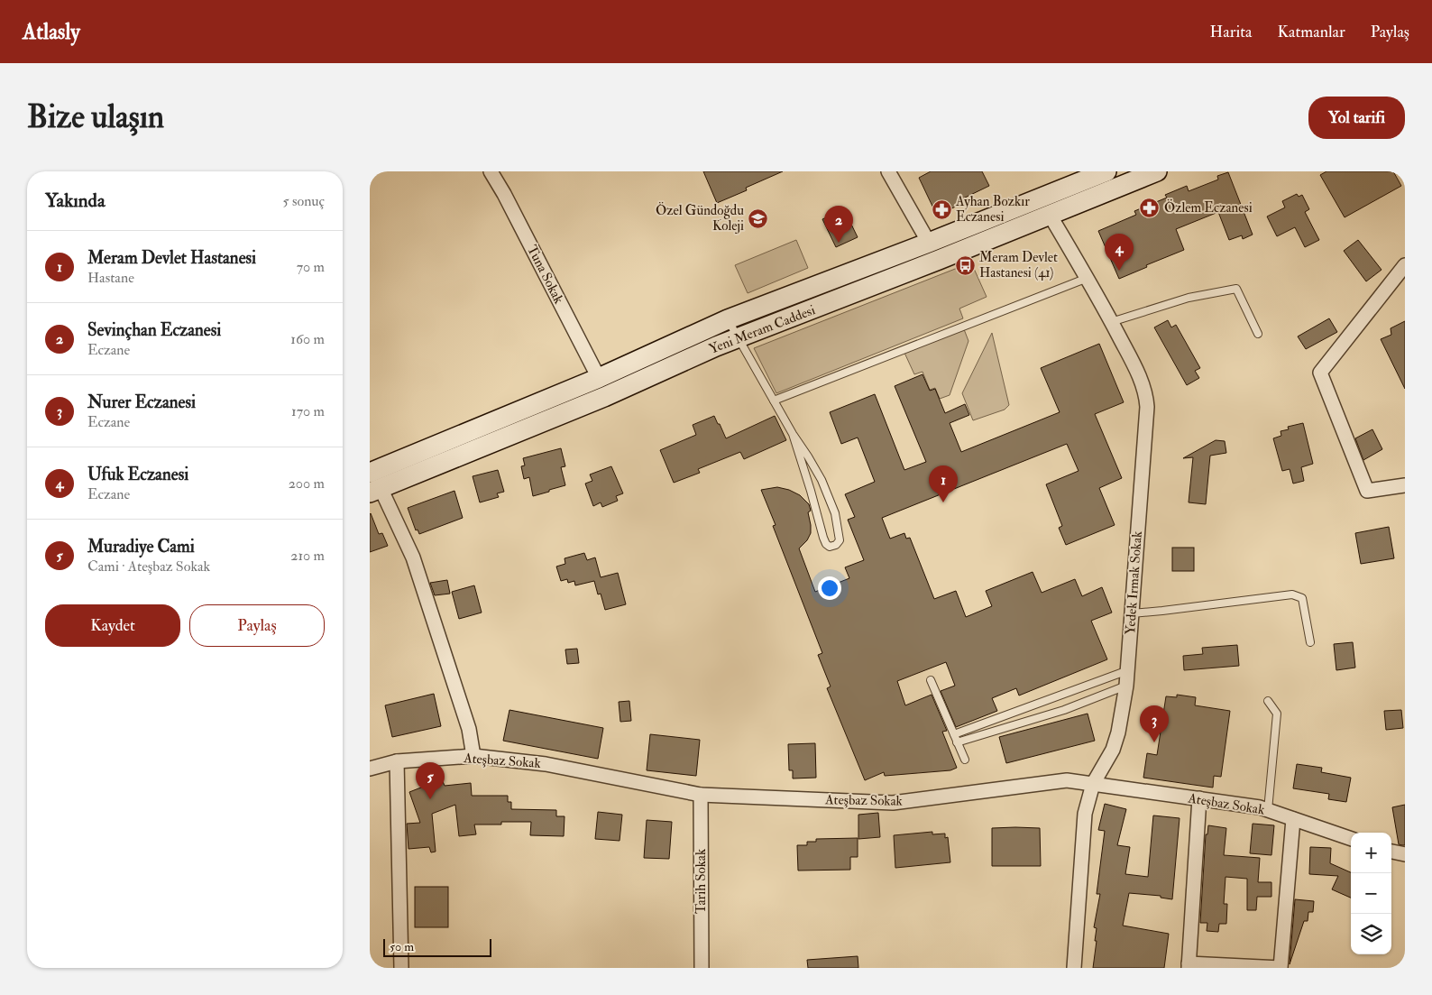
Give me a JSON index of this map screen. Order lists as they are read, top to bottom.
{
  "streets": {
    "main road": ["Yeni Meram Caddesi"],
    "street": [
      "Tuna Sokak",
      "Yedek Irmak Sokak",
      "Ateşbaz Sokak",
      "Tarih Sokak"
    ]
  },
  "crossings": [
    ["Tuna Sokak", "Yeni Meram Caddesi"],
    ["Yeni Meram Caddesi", "Yedek Irmak Sokak"],
    ["Yedek Irmak Sokak", "Ateşbaz Sokak"],
    ["Ateşbaz Sokak", "Tarih Sokak"]
  ],
  "places": {
    "pharmacy": ["Özlem Eczanesi", "Ayhan Bozkır Eczanesi"],
    "school or university": ["Özel Gündoğdu Koleji"],
    "bus stop": ["Meram Devlet Hastanesi (41)"]
  },
  "scale_bar": "50 m",
  "page": {
    "header": "Atlasly",
    "nav": ["Harita", "Katmanlar", "Paylaş"],
    "buttons": [
      "Yol tarifi",
      ["Kaydet", "Paylaş"]
    ],
    "title": "Bize ulaşın",
    "heading": ["Yakında", "5 sonuç"],
    "pins": [
      "2",
      "4",
      "1",
      "3",
      "5"
    ],
    "list": [
      {
        "mark": "1",
        "name": "Meram Devlet Hastanesi",
        "note": "Hastane",
        "value": "70 m"
      },
      {
        "mark": "2",
        "name": "Sevinçhan Eczanesi",
        "note": "Eczane",
        "value": "160 m"
      },
      {
        "mark": "3",
        "name": "Nurer Eczanesi",
        "note": "Eczane",
        "value": "170 m"
      },
      {
        "mark": "4",
        "name": "Ufuk Eczanesi",
        "note": "Eczane",
        "value": "200 m"
      },
      {
        "mark": "5",
        "name": "Muradiye Cami",
        "note": "Cami · Ateşbaz Sokak",
        "value": "210 m"
      }
    ],
    "map_buttons": ["+", "−"],
    "scale": "50 m"
  }
}
